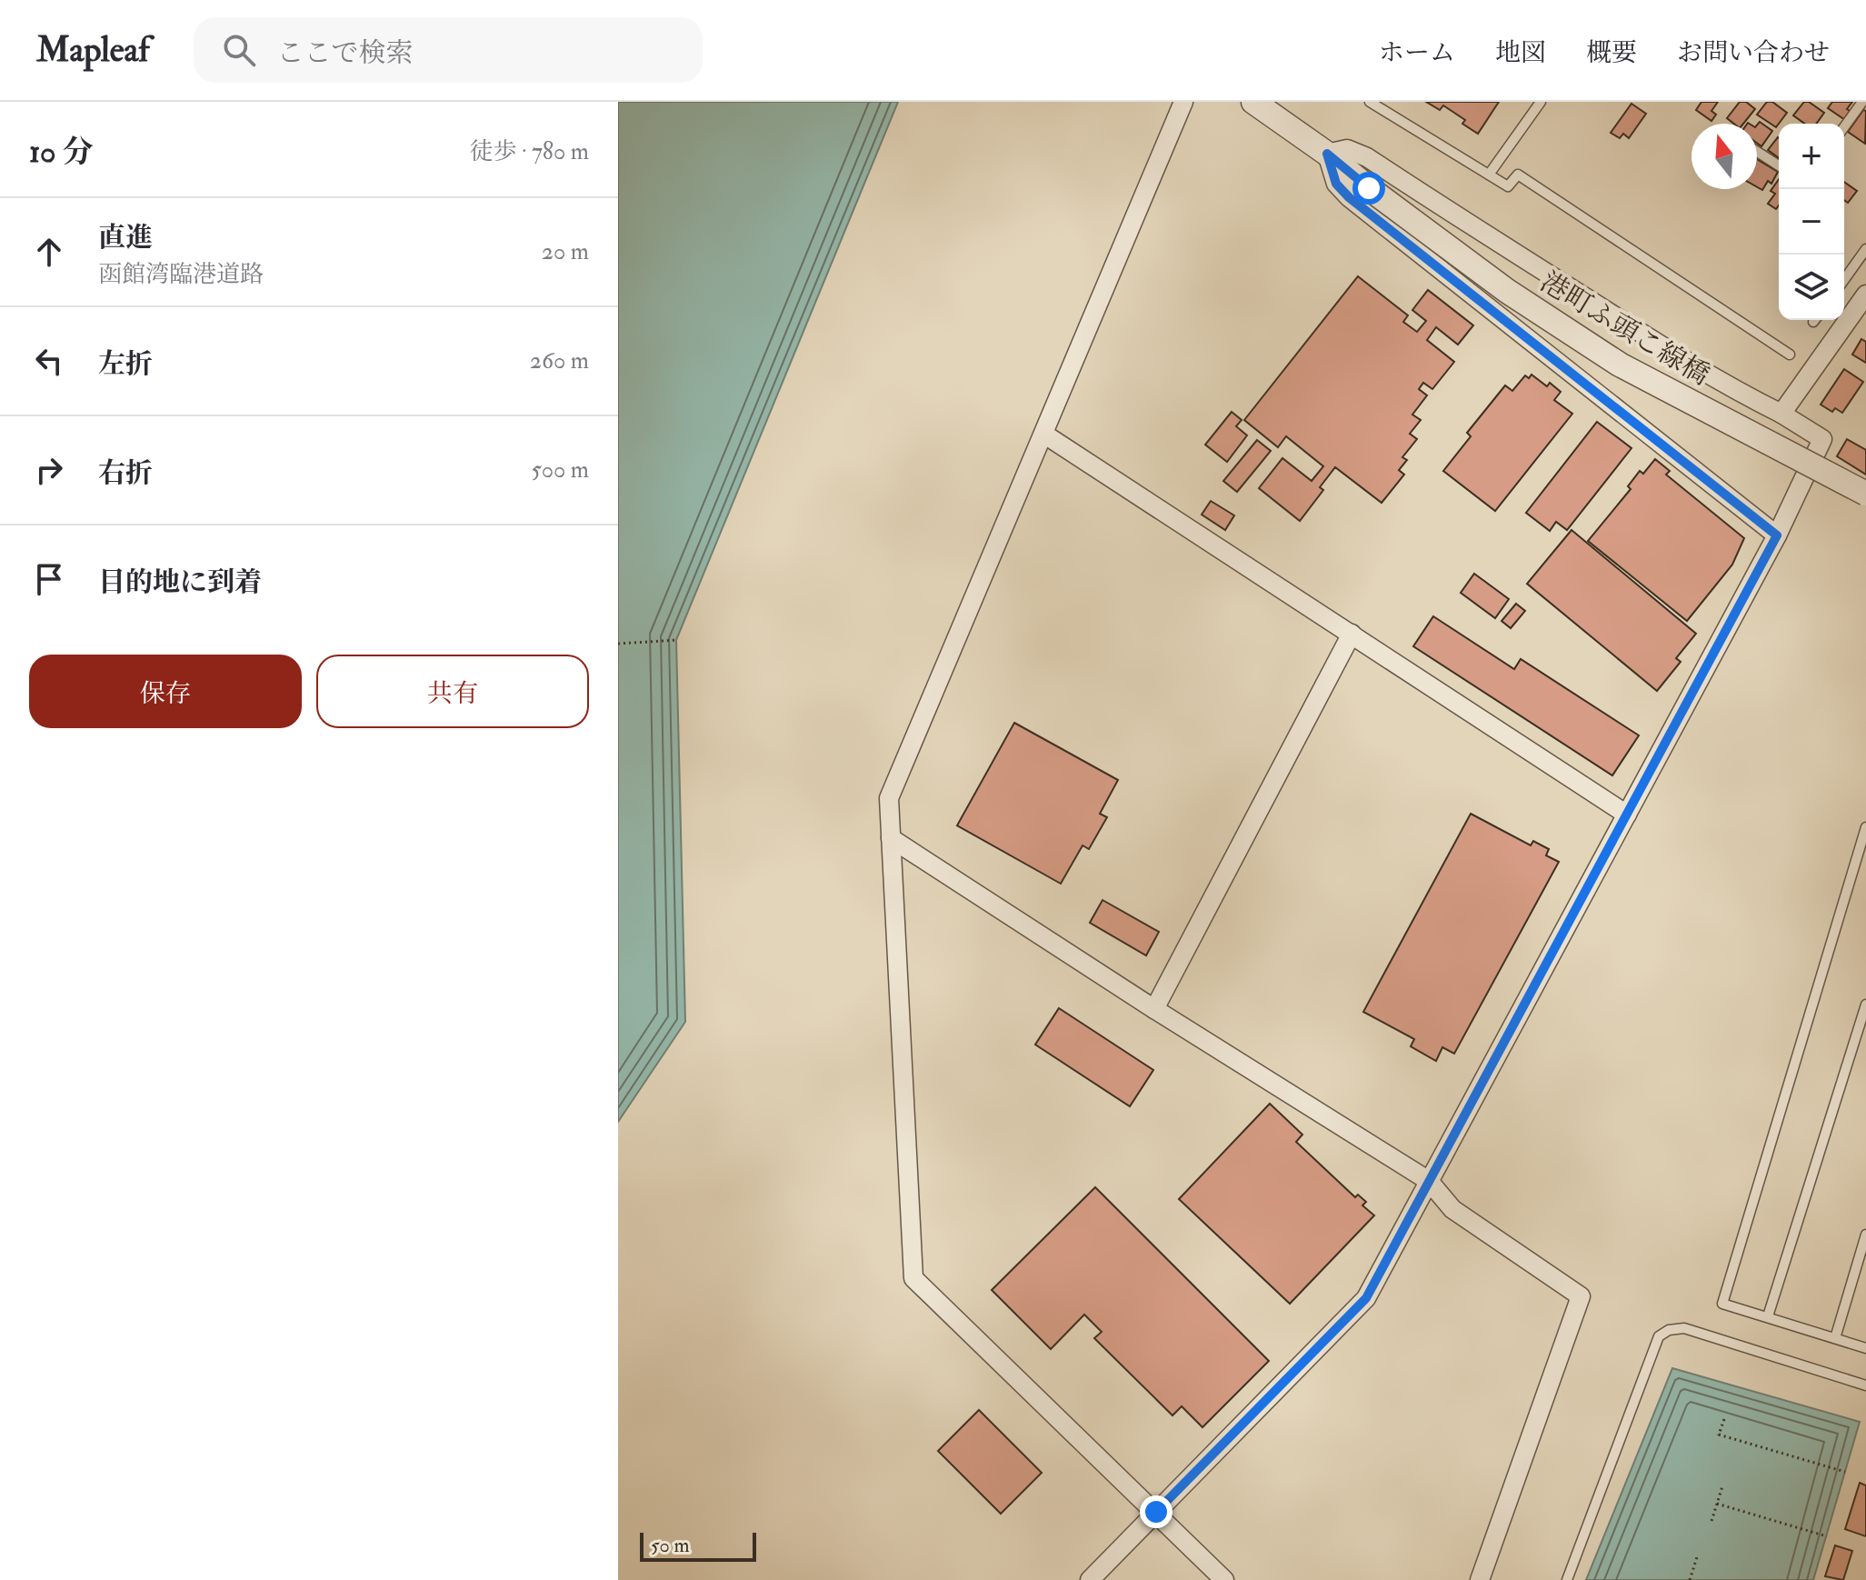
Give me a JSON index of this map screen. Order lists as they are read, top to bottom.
{
  "streets": {
    "street": ["港町ふ頭こ線橋"]
  },
  "scale_bar": "50 m",
  "north": "top",
  "page": {
    "header": "Mapleaf",
    "search": "ここで検索",
    "nav": [
      "ホーム",
      "地図",
      "概要",
      "お問い合わせ"
    ],
    "heading": ["10 分", "徒歩 · 780 m"],
    "map_buttons": ["+", "−"],
    "list": [
      ["直進", "函館湾臨港道路", "20 m"],
      ["左折", "260 m"],
      ["右折", "500 m"],
      "目的地に到着"
    ],
    "buttons": ["保存", "共有"],
    "scale": "50 m"
  }
}
